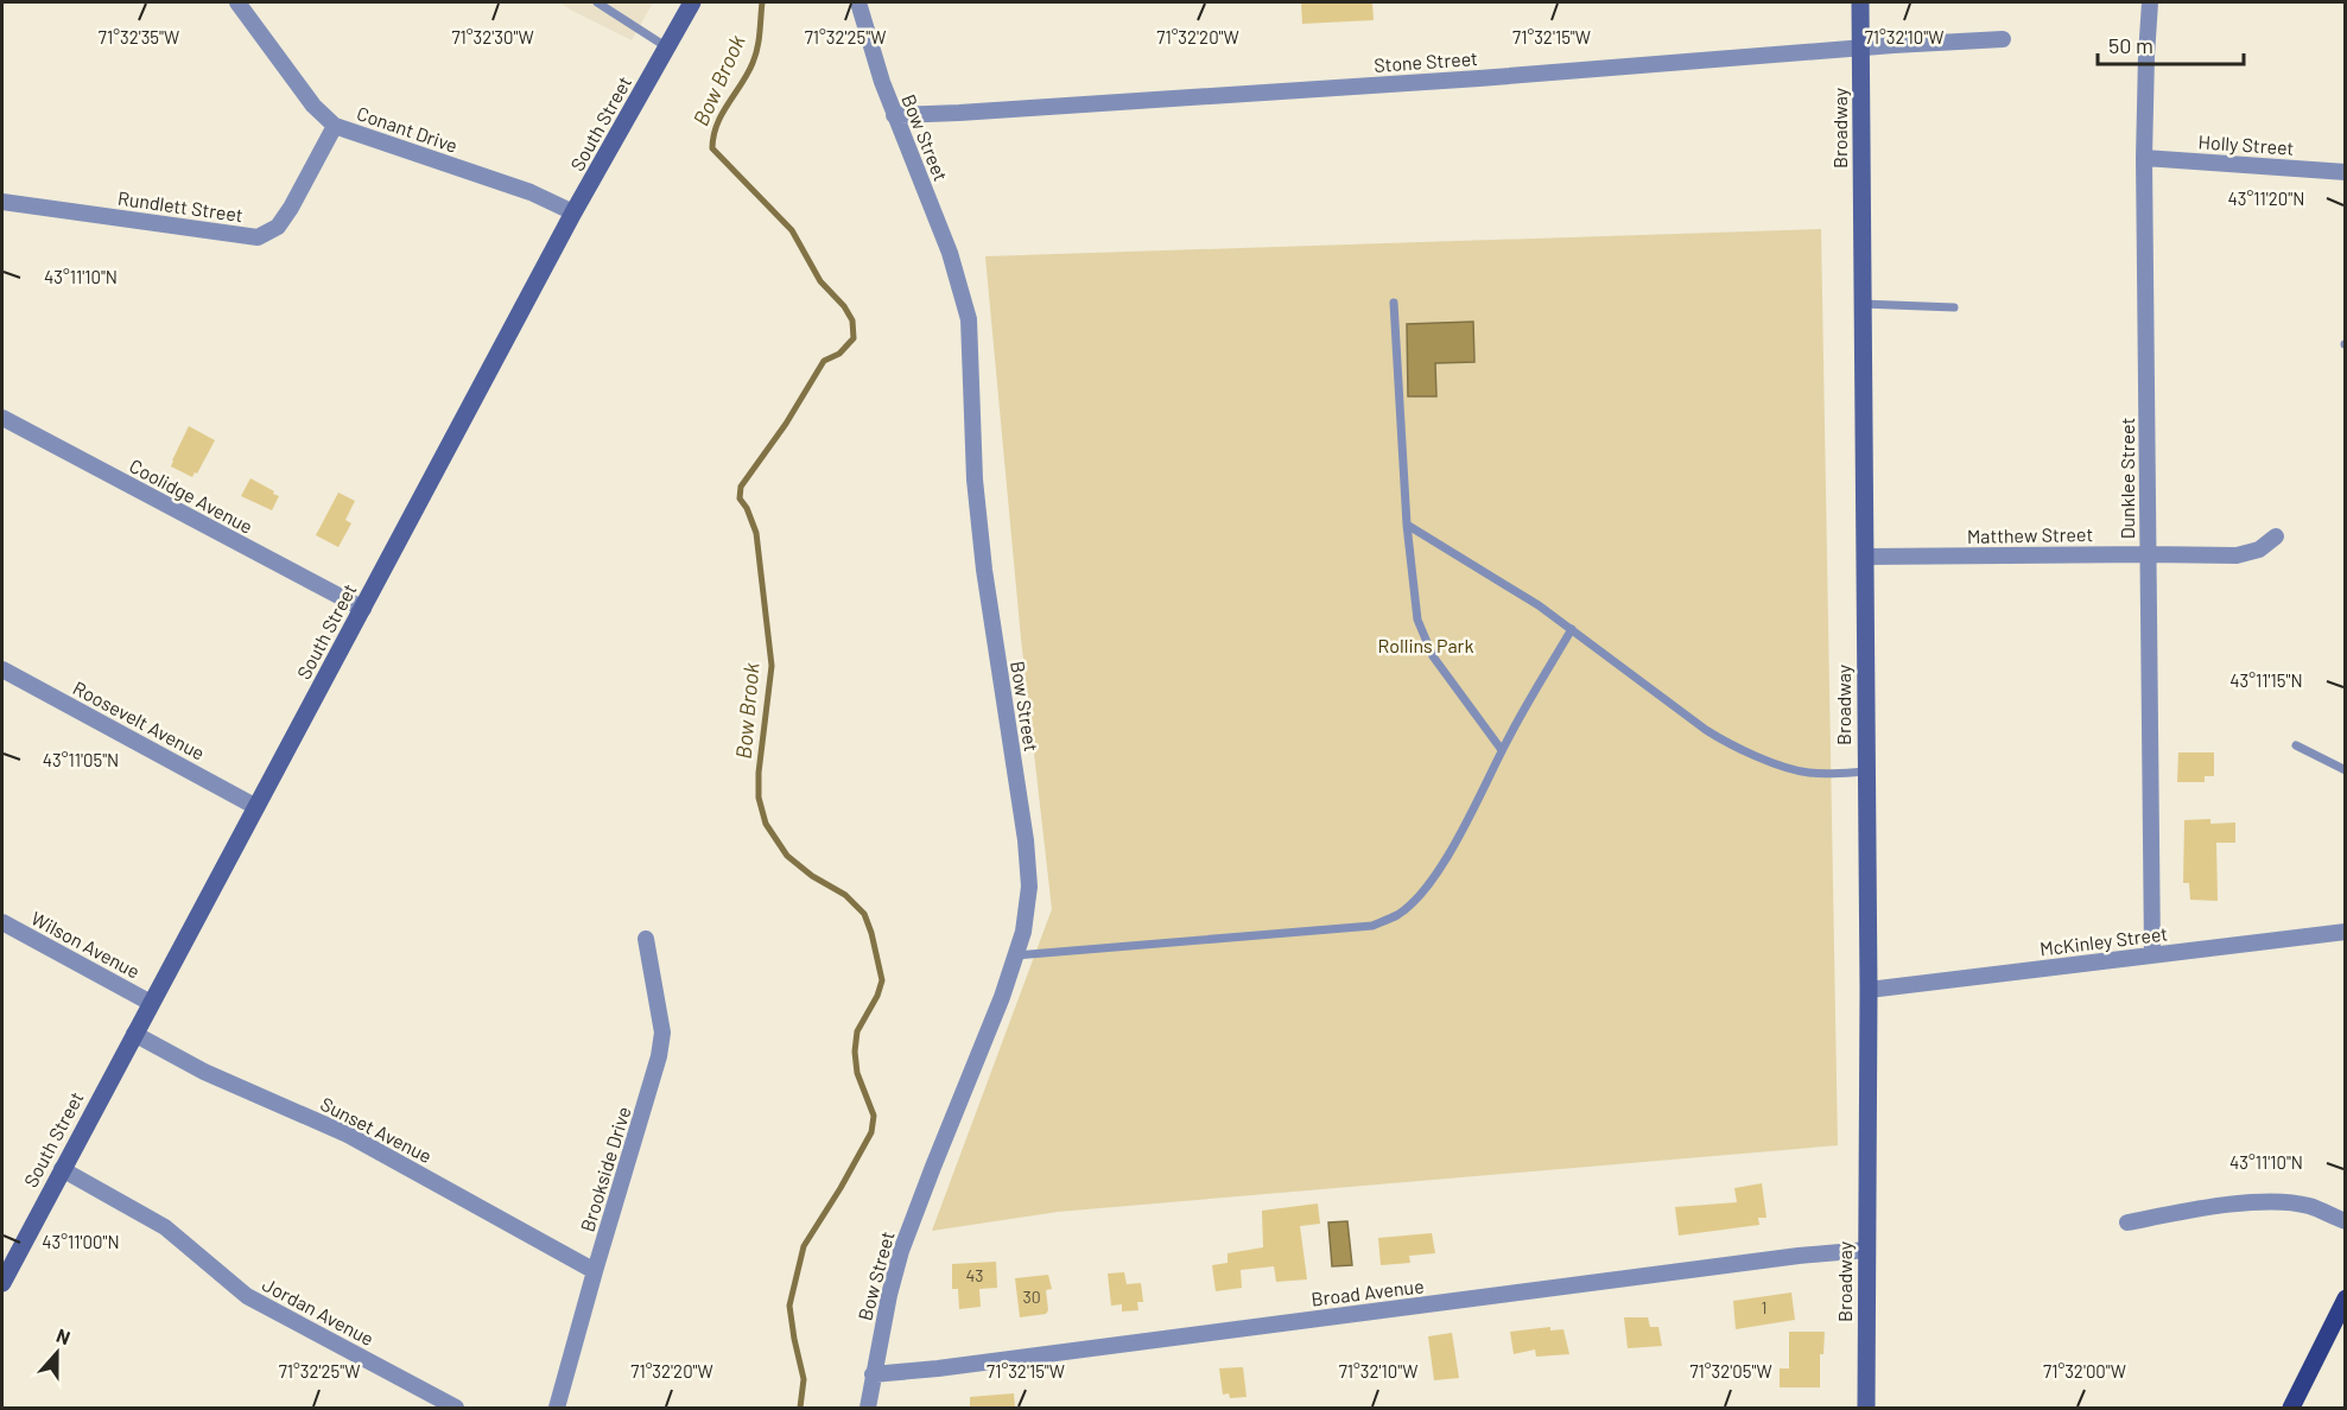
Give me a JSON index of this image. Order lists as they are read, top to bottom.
{
  "streets": {
    "main road": ["South Street", "Broadway"],
    "street": [
      "Stone Street",
      "Conant Drive",
      "Bow Street",
      "Holly Street",
      "Rundlett Street",
      "Dunklee Street",
      "Coolidge Avenue",
      "Matthew Street",
      "Roosevelt Avenue",
      "McKinley Street",
      "Wilson Avenue",
      "Sunset Avenue",
      "Brookside Drive",
      "Broad Avenue",
      "Jordan Avenue"
    ]
  },
  "crossings": [
    ["Stone Street", "Broadway"],
    ["Stone Street", "Bow Street"],
    ["South Street", "Conant Drive"],
    ["South Street", "Coolidge Avenue"],
    ["South Street", "Roosevelt Avenue"],
    ["South Street", "Wilson Avenue"],
    ["South Street", "Sunset Avenue"],
    ["South Street", "Jordan Avenue"],
    ["Broadway", "Matthew Street"],
    ["Broadway", "McKinley Street"],
    ["Broadway", "Broad Avenue"],
    ["Conant Drive", "Rundlett Street"],
    ["Bow Street", "Broad Avenue"],
    ["Holly Street", "Dunklee Street"],
    ["Dunklee Street", "Matthew Street"],
    ["Dunklee Street", "McKinley Street"],
    ["Sunset Avenue", "Brookside Drive"]
  ],
  "water": ["Bow Brook"],
  "parks": ["Rollins Park"],
  "house_numbers": ["43", "30", "1"],
  "scale_bar": "50 m",
  "north": "top",
  "coordinates": [
    "71°32'10\"W",
    "71°32'35\"W",
    "71°32'30\"W",
    "71°32'25\"W",
    "71°32'20\"W",
    "71°32'15\"W",
    "43°11'20\"N",
    "43°11'10\"N",
    "43°11'15\"N",
    "43°11'05\"N",
    "43°11'00\"N",
    "71°32'05\"W",
    "71°32'00\"W"
  ]
}
